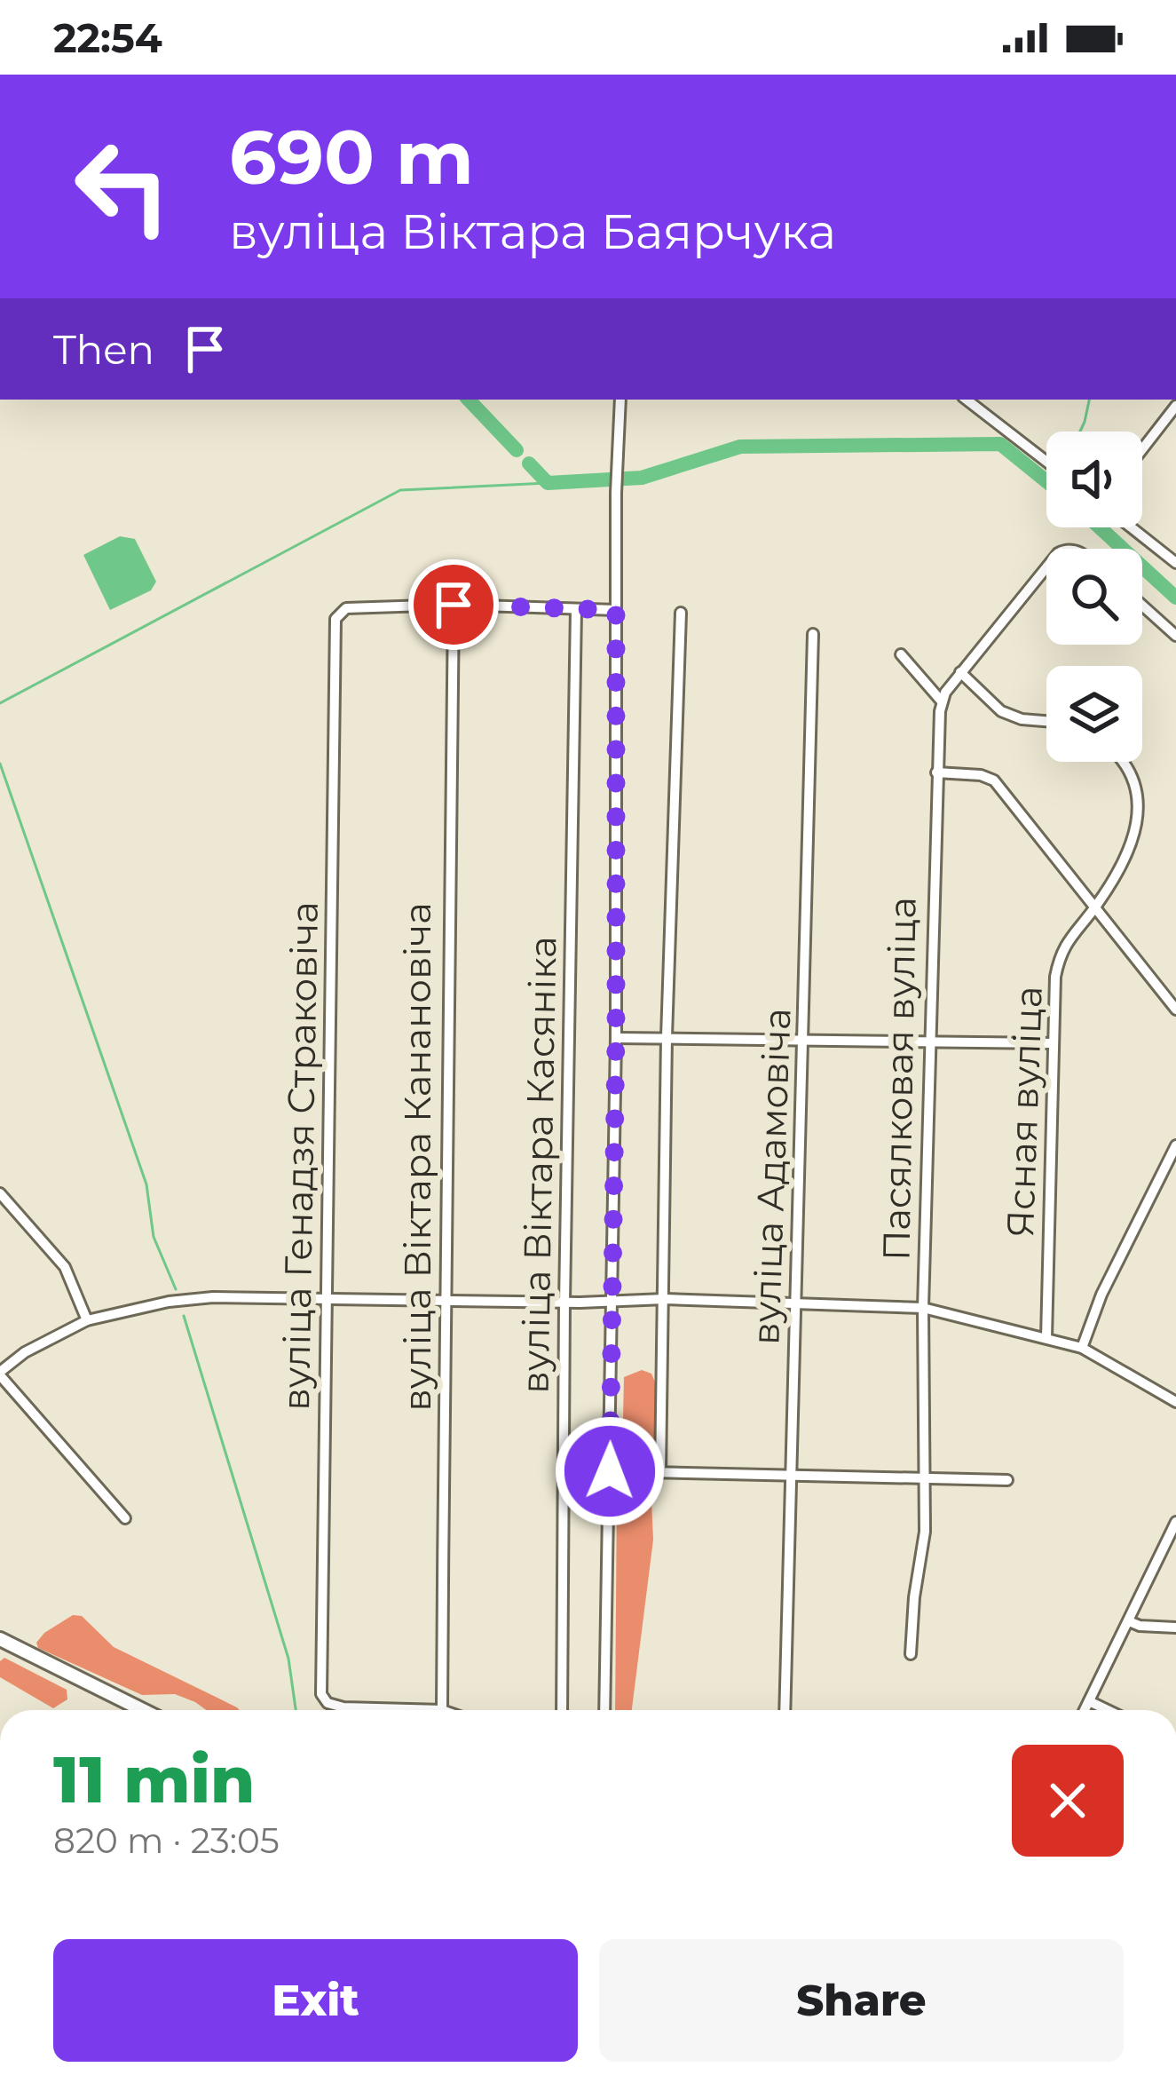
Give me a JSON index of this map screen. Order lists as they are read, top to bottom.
{
  "streets": {
    "street": [
      "Пасялковая вуліца",
      "Ясная вуліца",
      "вуліца Генадзя Страковіча",
      "вуліца Віктара Канановіча",
      "вуліца Віктара Касяніка",
      "вуліца Адамовіча"
    ]
  },
  "crossings": [
    ["вуліца Генадзя Страковіча", "вуліца Віктара Канановіча"]
  ],
  "page": {
    "status": "22:54",
    "turn": ["690 m", "вуліца Віктара Баярчука"],
    "then": "Then",
    "heading": ["11 min", "820 m · 23:05"],
    "buttons": ["Exit", "Share"]
  }
}
